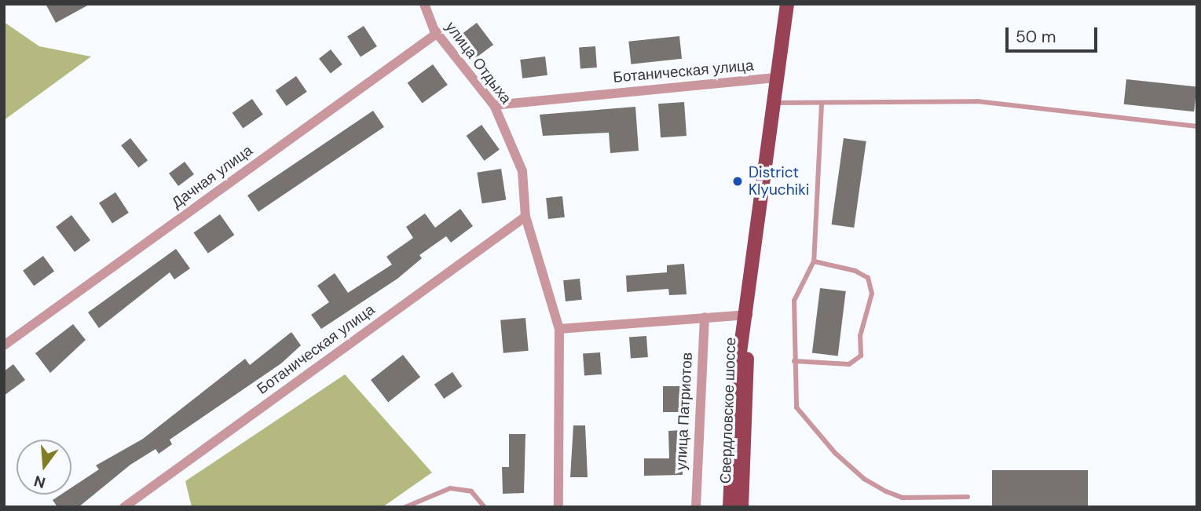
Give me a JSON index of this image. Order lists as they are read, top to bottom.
{
  "streets": {
    "main road": ["Свердловское шоссе"],
    "street": [
      "улица Отдыха",
      "Ботаническая улица",
      "Дачная улица",
      "улица Патриотов"
    ]
  },
  "crossings": [
    ["улица Отдыха", "Ботаническая улица"],
    ["улица Отдыха", "Дачная улица"],
    ["Ботаническая улица", "Свердловское шоссе"]
  ],
  "places": ["District Klyuchiki"],
  "scale_bar": "50 m",
  "north": "bottom"
}
